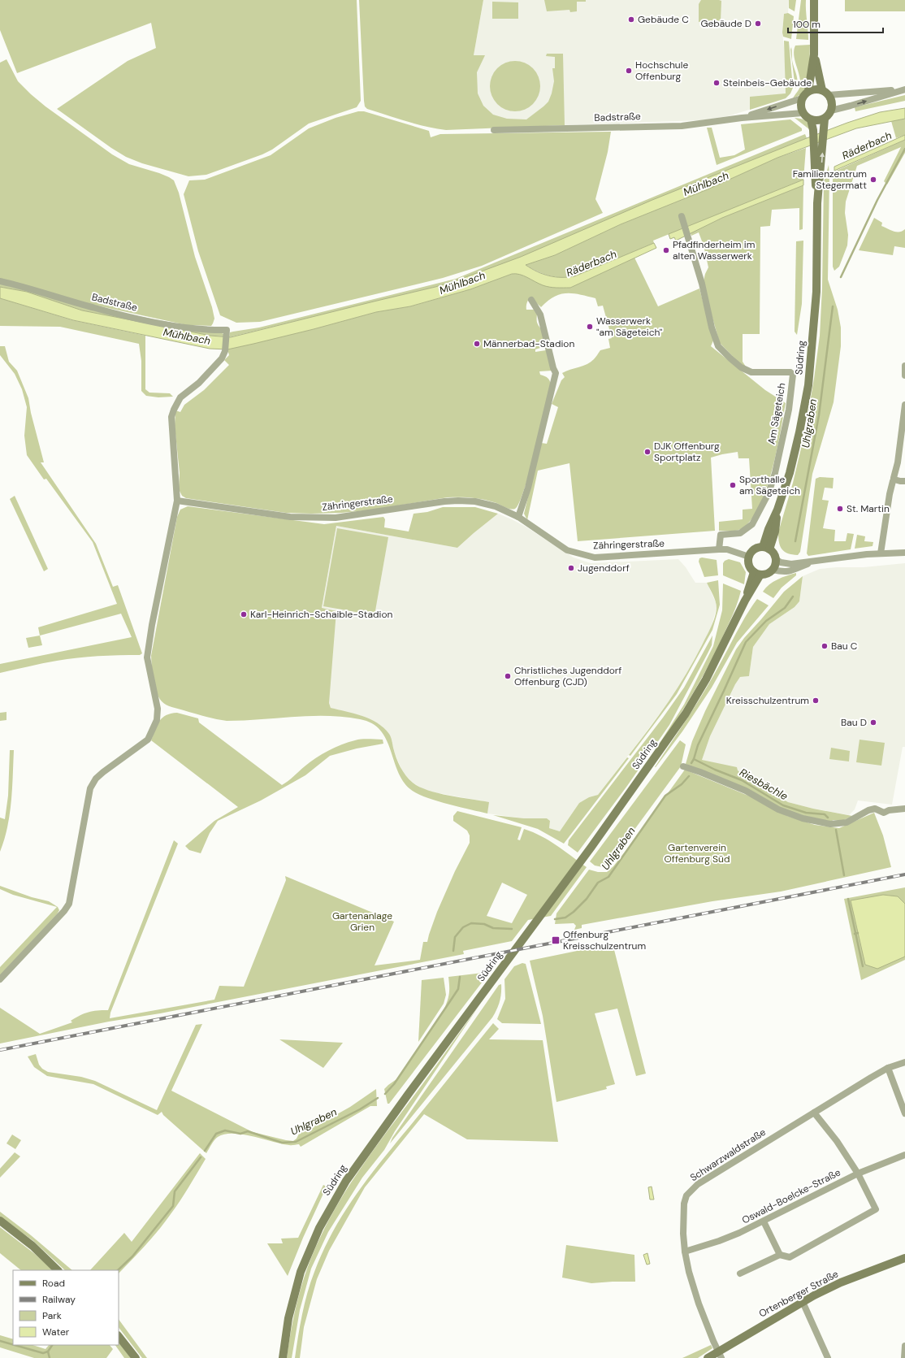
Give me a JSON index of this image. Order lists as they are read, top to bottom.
{
  "streets": {
    "street": [
      "Badstraße",
      "Südring",
      "Am Sägeteich",
      "Zähringerstraße",
      "Schwarzwaldstraße",
      "Oswald-Boelcke-Straße",
      "Ortenberger Straße"
    ]
  },
  "crossings": [
    ["Badstraße", "Südring"],
    ["Badstraße", "Zähringerstraße"],
    ["Südring", "Zähringerstraße"],
    ["Am Sägeteich", "Zähringerstraße"],
    ["Schwarzwaldstraße", "Oswald-Boelcke-Straße"],
    ["Schwarzwaldstraße", "Ortenberger Straße"]
  ],
  "water": [
    "Räderbach",
    "Mühlbach",
    "Uhlgraben",
    "Riesbächle"
  ],
  "parks": ["Gartenverein Offenburg Süd", "Gartenanlage Grien"],
  "places": {
    "other": [
      "Gebäude C",
      "Gebäude D",
      "Hochschule Offenburg",
      "Steinbeis-Gebäude",
      "Familienzentrum Stegermatt",
      "Pfadfinderheim im alten Wasserwerk",
      "Wasserwerk \"am Sägeteich\"",
      "Männerbad-Stadion",
      "DJK Offenburg Sportplatz",
      "Sporthalle am Sägeteich",
      "St. Martin",
      "Jugenddorf",
      "Karl-Heinrich-Schaible-Stadion",
      "Bau C",
      "Christliches Jugenddorf Offenburg (CJD)",
      "Kreisschulzentrum",
      "Bau D"
    ],
    "transit": ["Offenburg Kreisschulzentrum"]
  },
  "legend": [
    "Road",
    "Railway",
    "Park",
    "Water"
  ],
  "scale_bar": "100 m"
}
